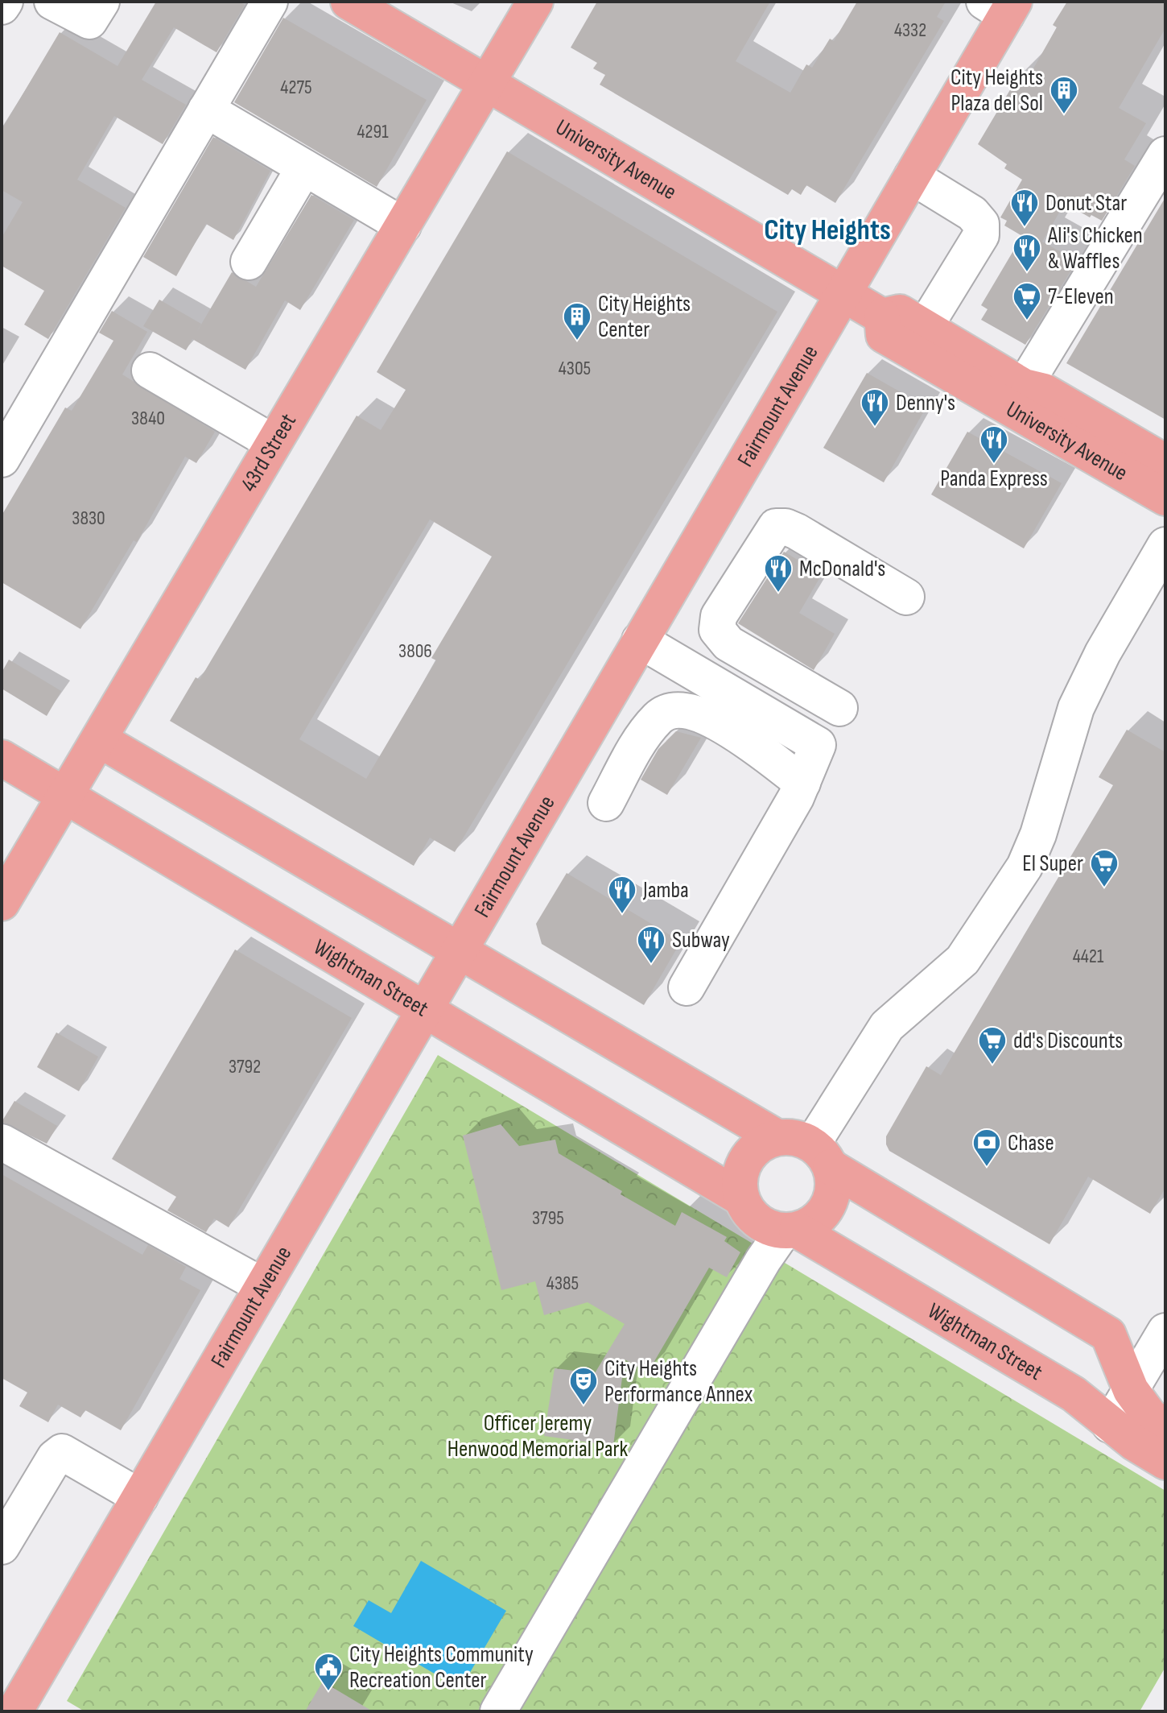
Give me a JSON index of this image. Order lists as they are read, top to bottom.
{
  "streets": {
    "main road": [
      "University Avenue",
      "Fairmount Avenue",
      "43rd Street",
      "Wightman Street"
    ]
  },
  "crossings": [
    ["University Avenue", "Fairmount Avenue"],
    ["University Avenue", "43rd Street"],
    ["Fairmount Avenue", "Wightman Street"],
    ["43rd Street", "Wightman Street"]
  ],
  "districts": ["City Heights"],
  "parks": ["Officer Jeremy Henwood Memorial Park"],
  "places": {
    "building": ["City Heights Plaza del Sol", "City Heights Center"],
    "restaurant": [
      "Donut Star",
      "Ali's Chicken & Waffles",
      "Denny's",
      "Panda Express",
      "McDonald's",
      "Jamba",
      "Subway"
    ],
    "supermarket": ["7-Eleven", "El Super", "dd's Discounts"],
    "bank": ["Chase"],
    "theatre": ["City Heights Performance Annex"],
    "public building": ["City Heights Community Recreation Center"]
  },
  "house_numbers": [
    "4332",
    "4275",
    "4291",
    "4305",
    "3840",
    "3830",
    "3806",
    "4421",
    "3792",
    "3795",
    "4385"
  ]
}
